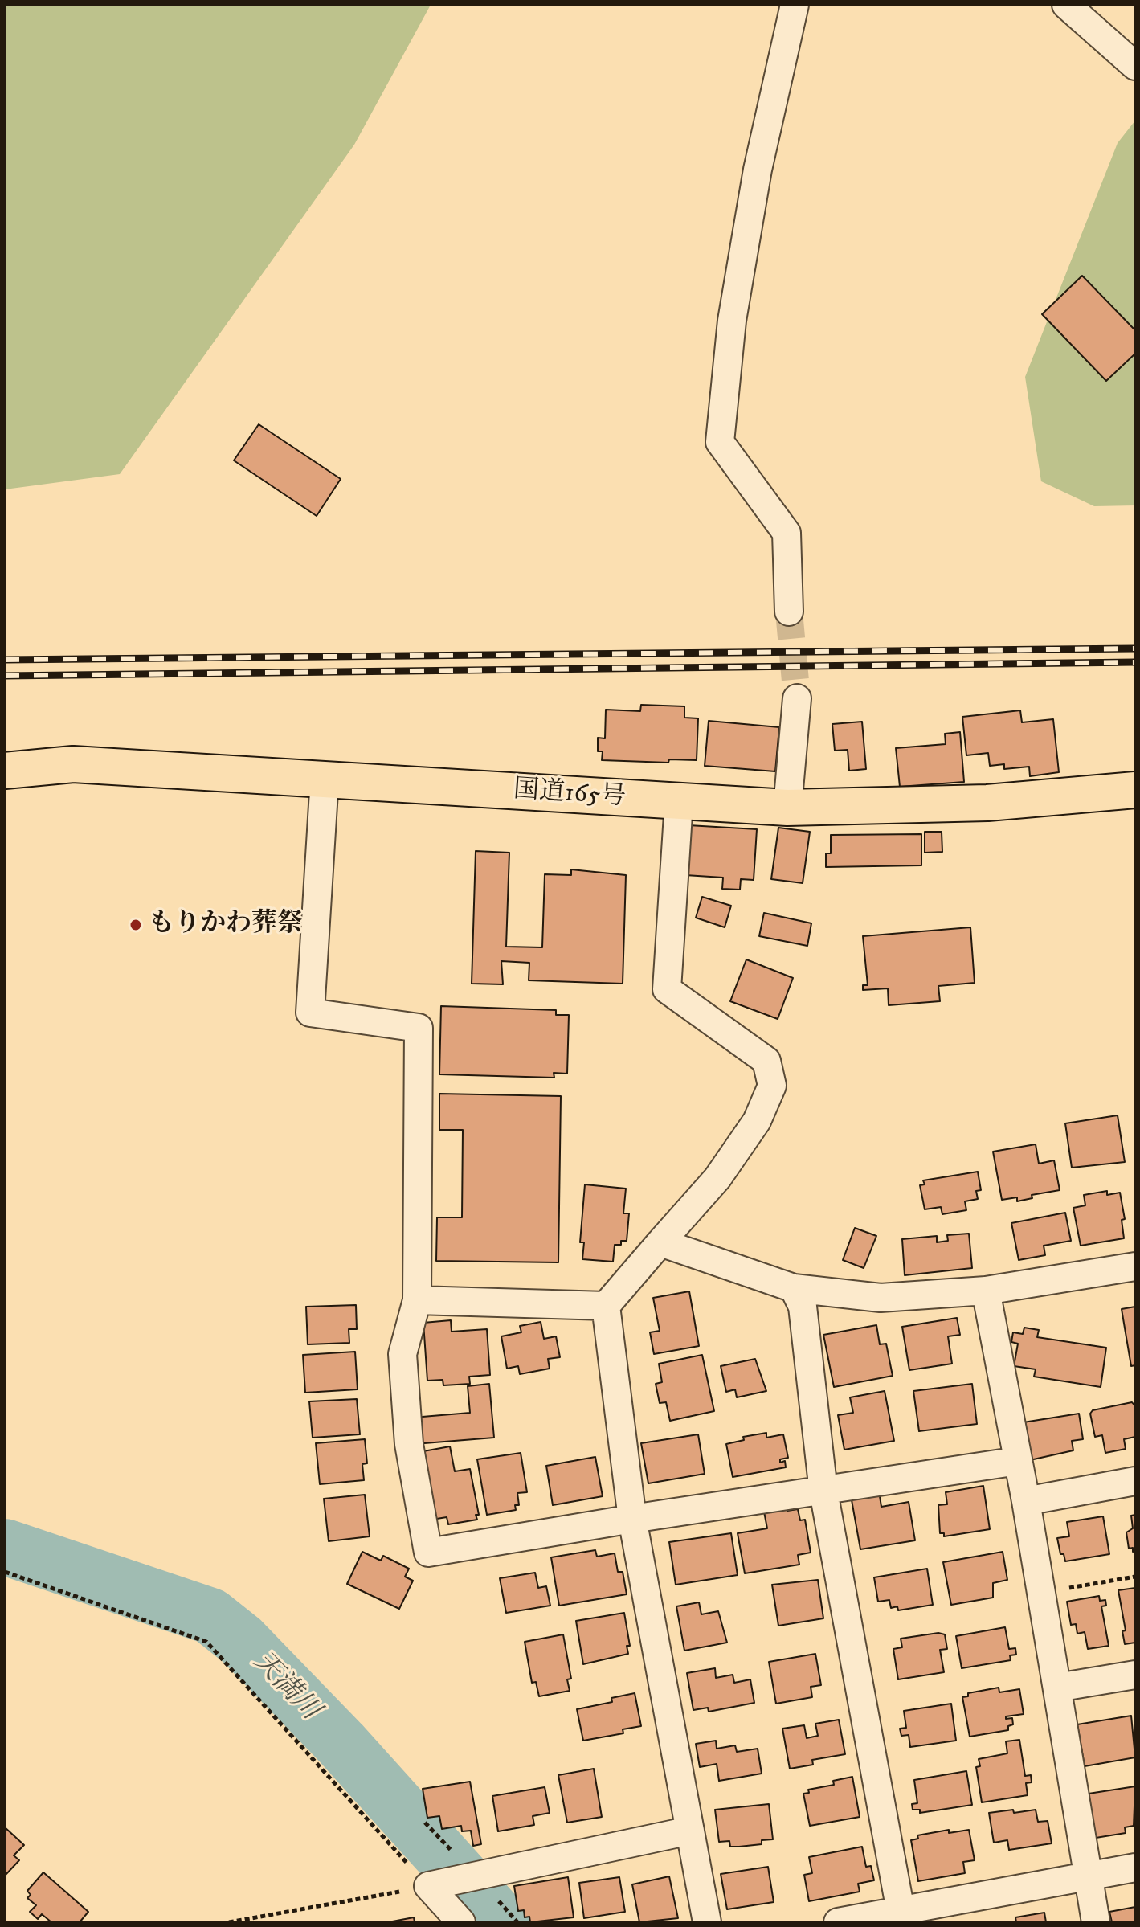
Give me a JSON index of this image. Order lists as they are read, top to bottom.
{
  "streets": {
    "highway": ["国道165号"]
  },
  "water": ["天満川"],
  "places": ["もりかわ葬祭"]
}
